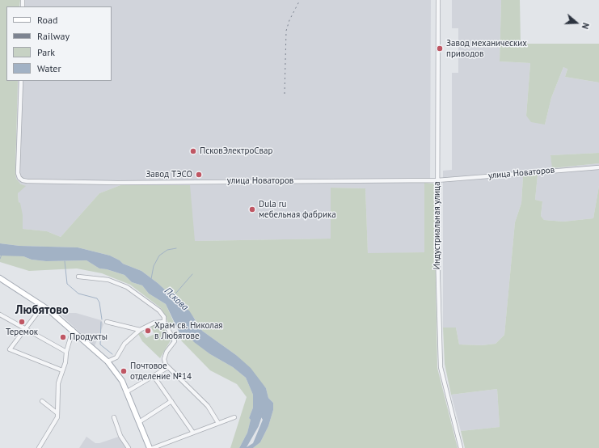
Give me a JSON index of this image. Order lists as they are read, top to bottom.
{
  "streets": {
    "street": ["улица Новаторов", "Индустриальная улица"]
  },
  "crossings": [
    ["улица Новаторов", "Индустриальная улица"]
  ],
  "districts": ["Любятово"],
  "water": ["Пскова"],
  "places": [
    "Завод механических приводов",
    "ПсковЭлектроСвар",
    "Завод ТЭСО",
    "Dula ru мебельная фабрика",
    "Теремок",
    "Храм св. Николая в Любятове",
    "Продукты",
    "Почтовое отделение №14"
  ],
  "legend": [
    "Road",
    "Railway",
    "Park",
    "Water"
  ],
  "north": "right"
}
